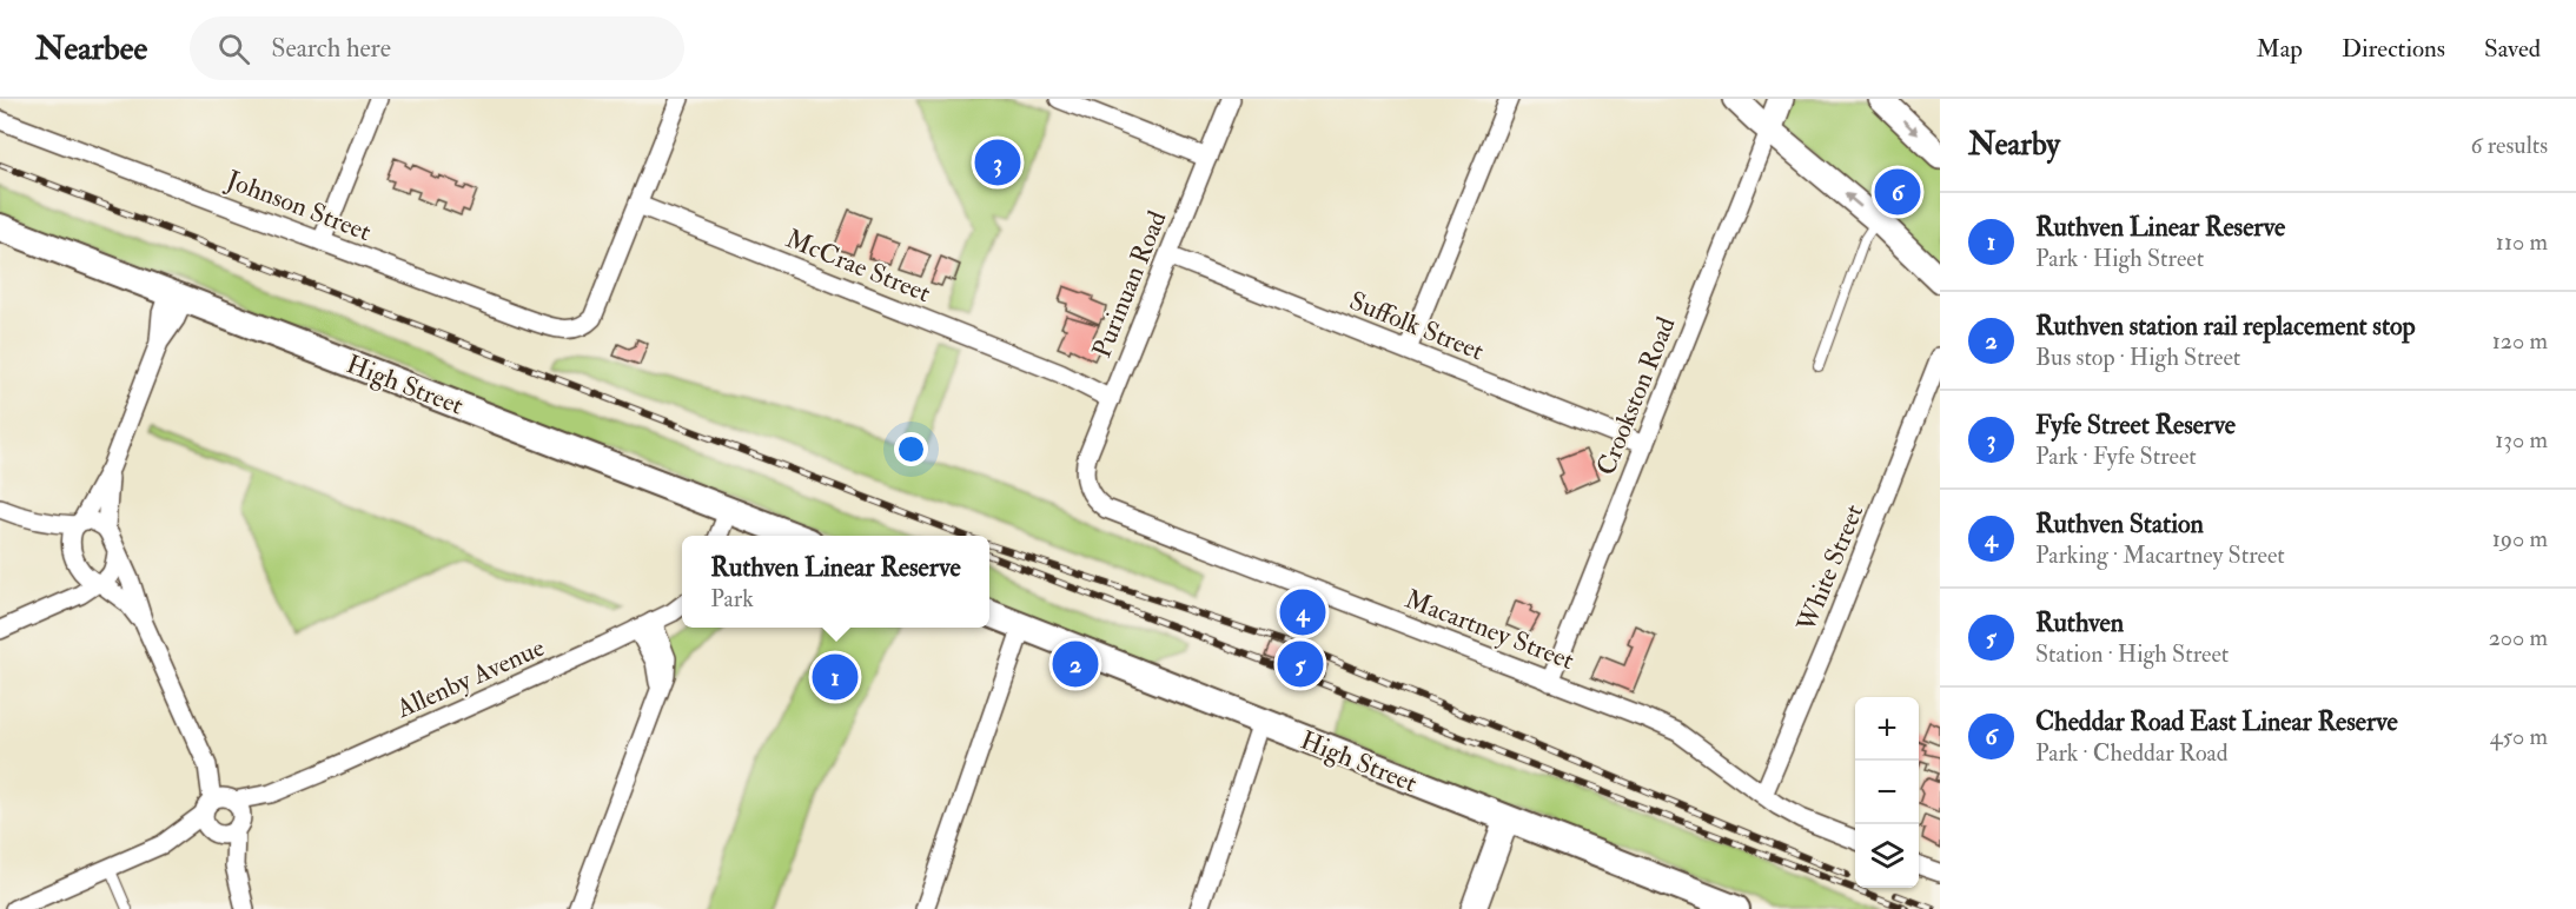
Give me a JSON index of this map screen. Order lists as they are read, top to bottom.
{
  "streets": {
    "main road": ["High Street"],
    "street": [
      "Johnson Street",
      "McCrae Street",
      "Purinuan Road",
      "Suffolk Street",
      "Crookston Road",
      "White Street",
      "Macartney Street",
      "Allenby Avenue"
    ]
  },
  "crossings": [
    ["Johnson Street", "McCrae Street"],
    ["McCrae Street", "Purinuan Road"],
    ["Purinuan Road", "Suffolk Street"],
    ["Purinuan Road", "Macartney Street"],
    ["Suffolk Street", "Crookston Road"],
    ["Crookston Road", "Macartney Street"],
    ["White Street", "Macartney Street"]
  ],
  "page": {
    "header": "Nearbee",
    "search": "Search here",
    "nav": ["Map", "Directions", "Saved"],
    "heading": ["Nearby", "6 results"],
    "pins": [
      "3",
      "6",
      "4",
      "2",
      "5",
      "1"
    ],
    "list": [
      {
        "mark": "1",
        "name": "Ruthven Linear Reserve",
        "note": "Park · High Street",
        "value": "110 m"
      },
      {
        "mark": "2",
        "name": "Ruthven station rail replacement stop",
        "note": "Bus stop · High Street",
        "value": "120 m"
      },
      {
        "mark": "3",
        "name": "Fyfe Street Reserve",
        "note": "Park · Fyfe Street",
        "value": "130 m"
      },
      {
        "mark": "4",
        "name": "Ruthven Station",
        "note": "Parking · Macartney Street",
        "value": "190 m"
      },
      {
        "mark": "5",
        "name": "Ruthven",
        "note": "Station · High Street",
        "value": "200 m"
      },
      {
        "mark": "6",
        "name": "Cheddar Road East Linear Reserve",
        "note": "Park · Cheddar Road",
        "value": "450 m"
      }
    ],
    "popup": ["Ruthven Linear Reserve", "Park"],
    "map_buttons": ["+", "−"]
  }
}
